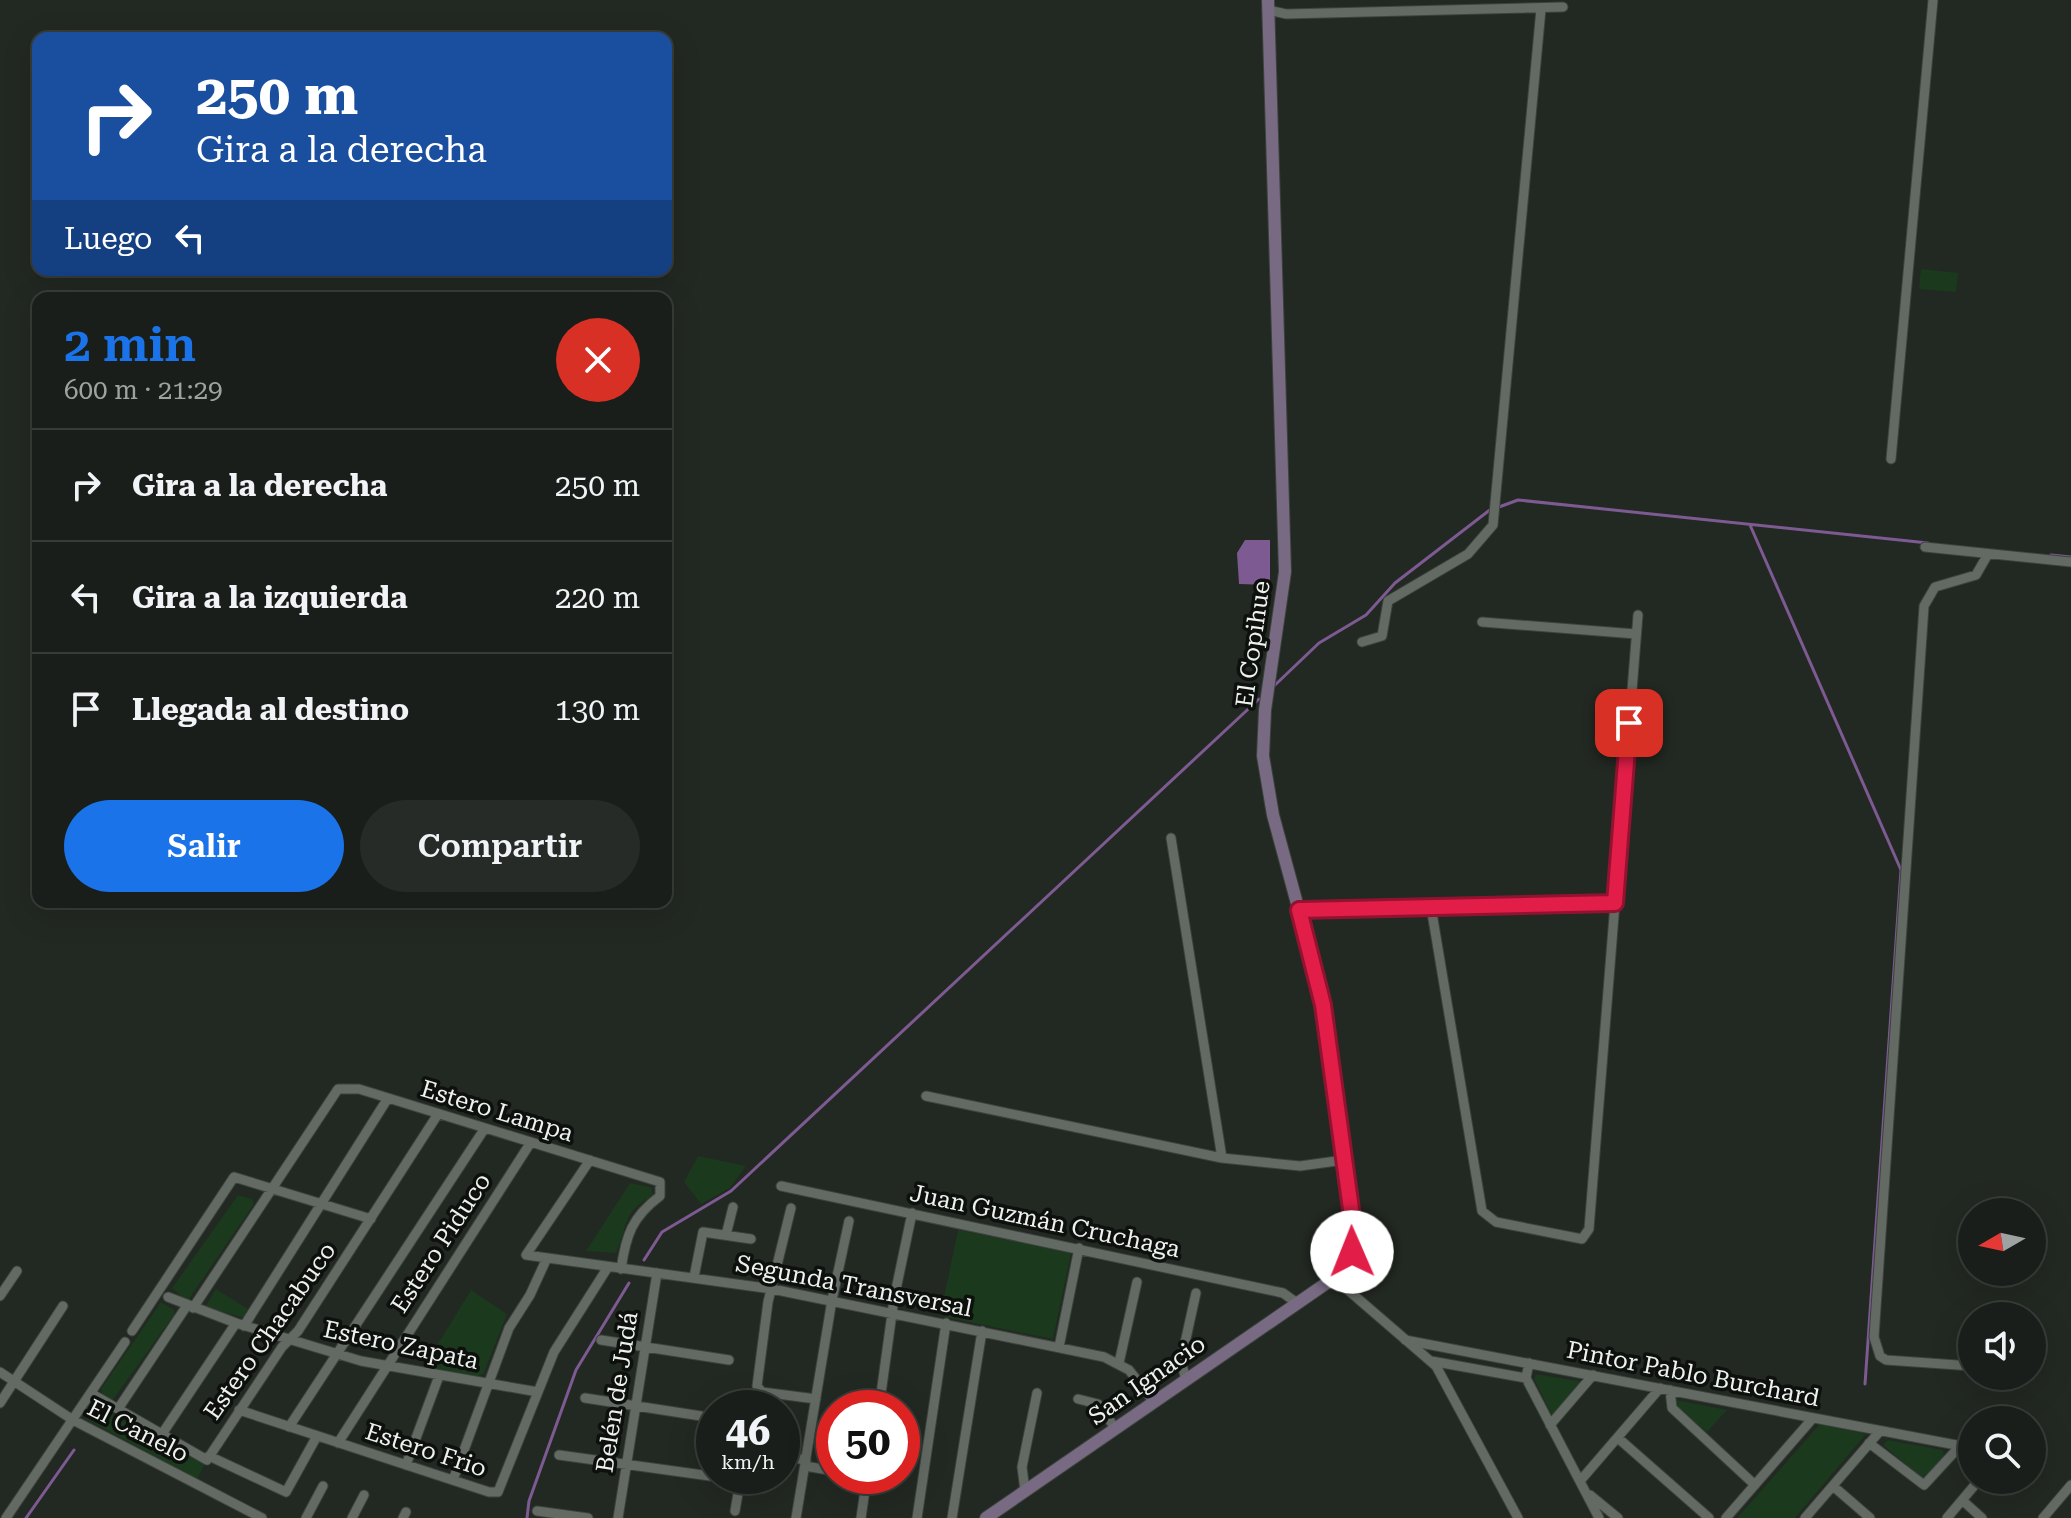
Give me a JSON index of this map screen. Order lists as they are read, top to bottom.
{
  "streets": {
    "main road": ["El Copihue", "San Ignacio"],
    "street": [
      "Estero Lampa",
      "Juan Guzmán Cruchaga",
      "Estero Piduco",
      "Segunda Transversal",
      "Estero Chacabuco",
      "Estero Zapata",
      "Pintor Pablo Burchard",
      "Belén de Judá",
      "El Canelo",
      "Estero Frio"
    ]
  },
  "crossings": [
    ["El Copihue", "San Ignacio"],
    ["Estero Lampa", "Estero Piduco"],
    ["Estero Lampa", "Segunda Transversal"],
    ["Estero Lampa", "Estero Chacabuco"],
    ["Juan Guzmán Cruchaga", "San Ignacio"],
    ["Estero Piduco", "Estero Zapata"],
    ["Estero Piduco", "Estero Frio"],
    ["Segunda Transversal", "Belén de Judá"],
    ["Segunda Transversal", "Estero Frio"],
    ["Estero Chacabuco", "Estero Zapata"],
    ["Estero Chacabuco", "Estero Frio"],
    ["Estero Zapata", "Estero Frio"]
  ],
  "north": "left",
  "page": {
    "turn": ["250 m", "Gira a la derecha"],
    "then": "Luego",
    "heading": ["2 min", "600 m · 21:29"],
    "list": [
      {
        "name": "Gira a la derecha",
        "value": "250 m"
      },
      {
        "name": "Gira a la izquierda",
        "value": "220 m"
      },
      {
        "name": "Llegada al destino",
        "value": "130 m"
      }
    ],
    "buttons": ["Salir", "Compartir"],
    "speed": "46 km/h",
    "limit": "50"
  }
}
